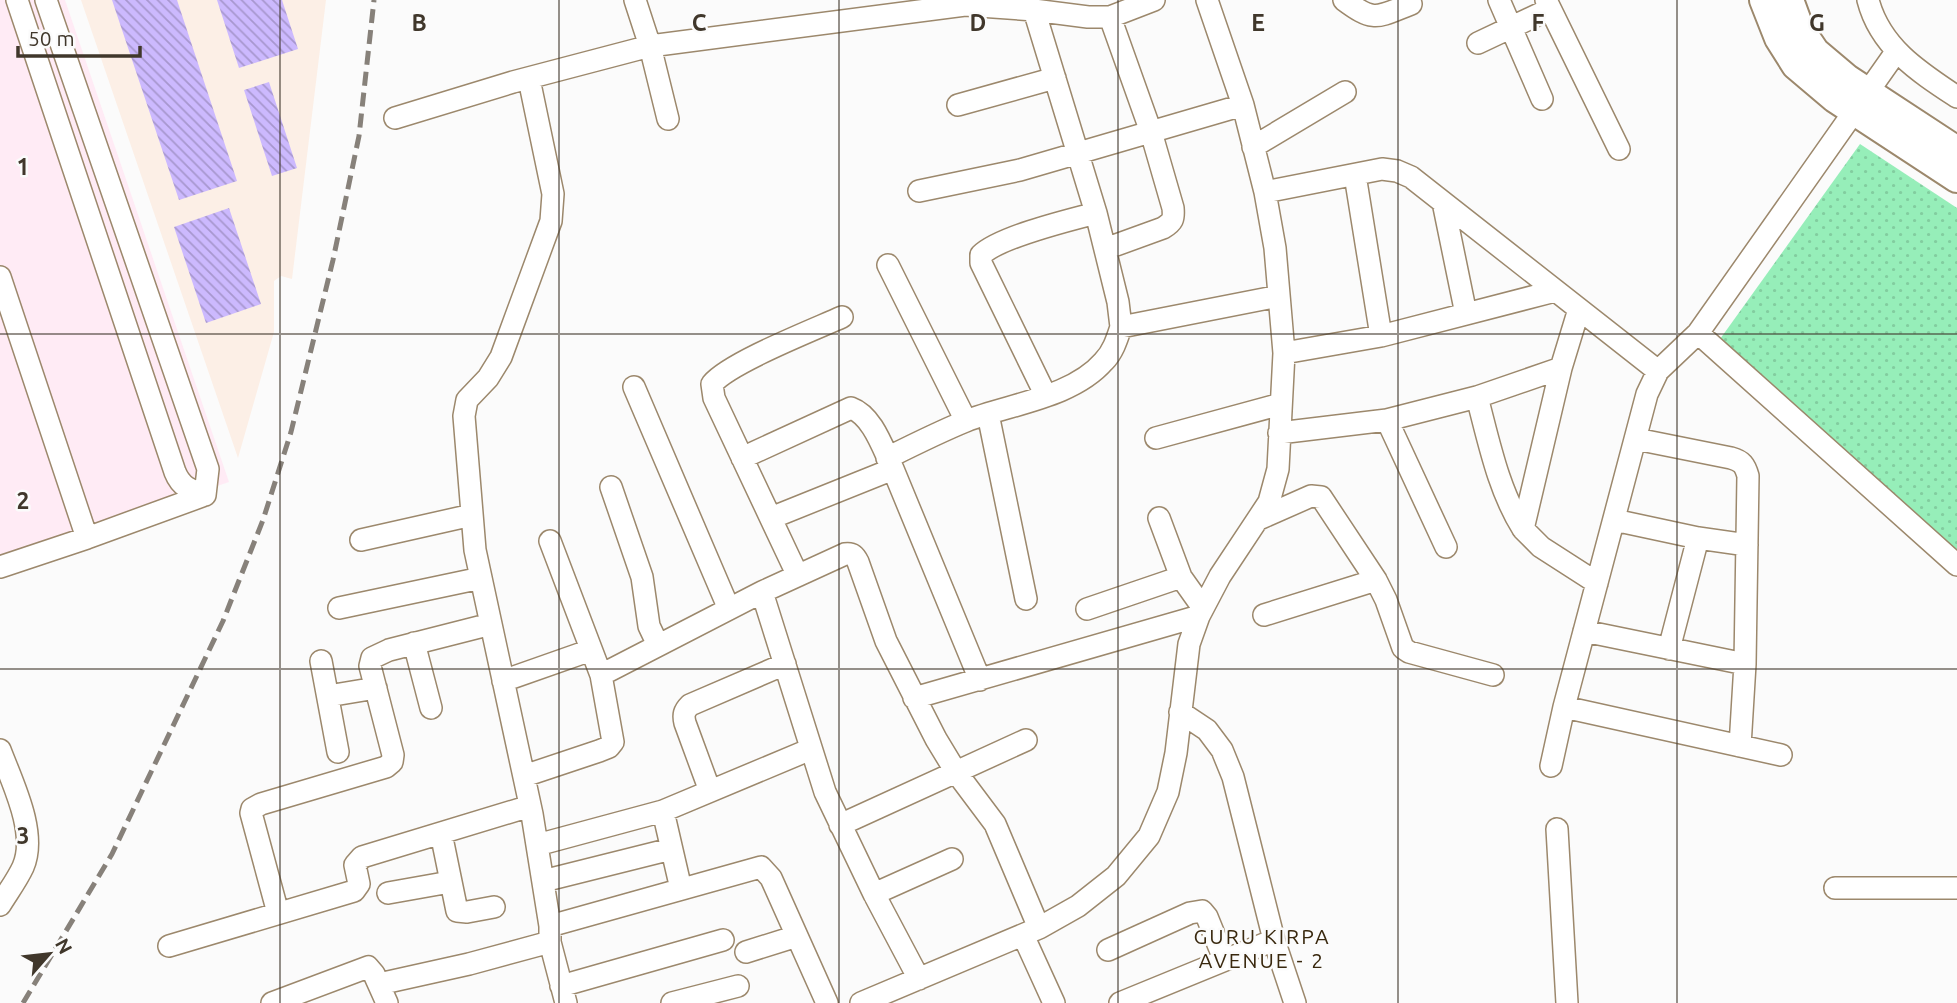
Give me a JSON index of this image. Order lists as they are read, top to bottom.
{
  "districts": ["GURU KIRPA AVENUE - 2"],
  "scale_bar": "50 m",
  "north": "top right",
  "grid": {
    "columns": [
      "B",
      "C",
      "D",
      "E",
      "F",
      "G"
    ],
    "rows": ["1", "2", "3"]
  }
}
